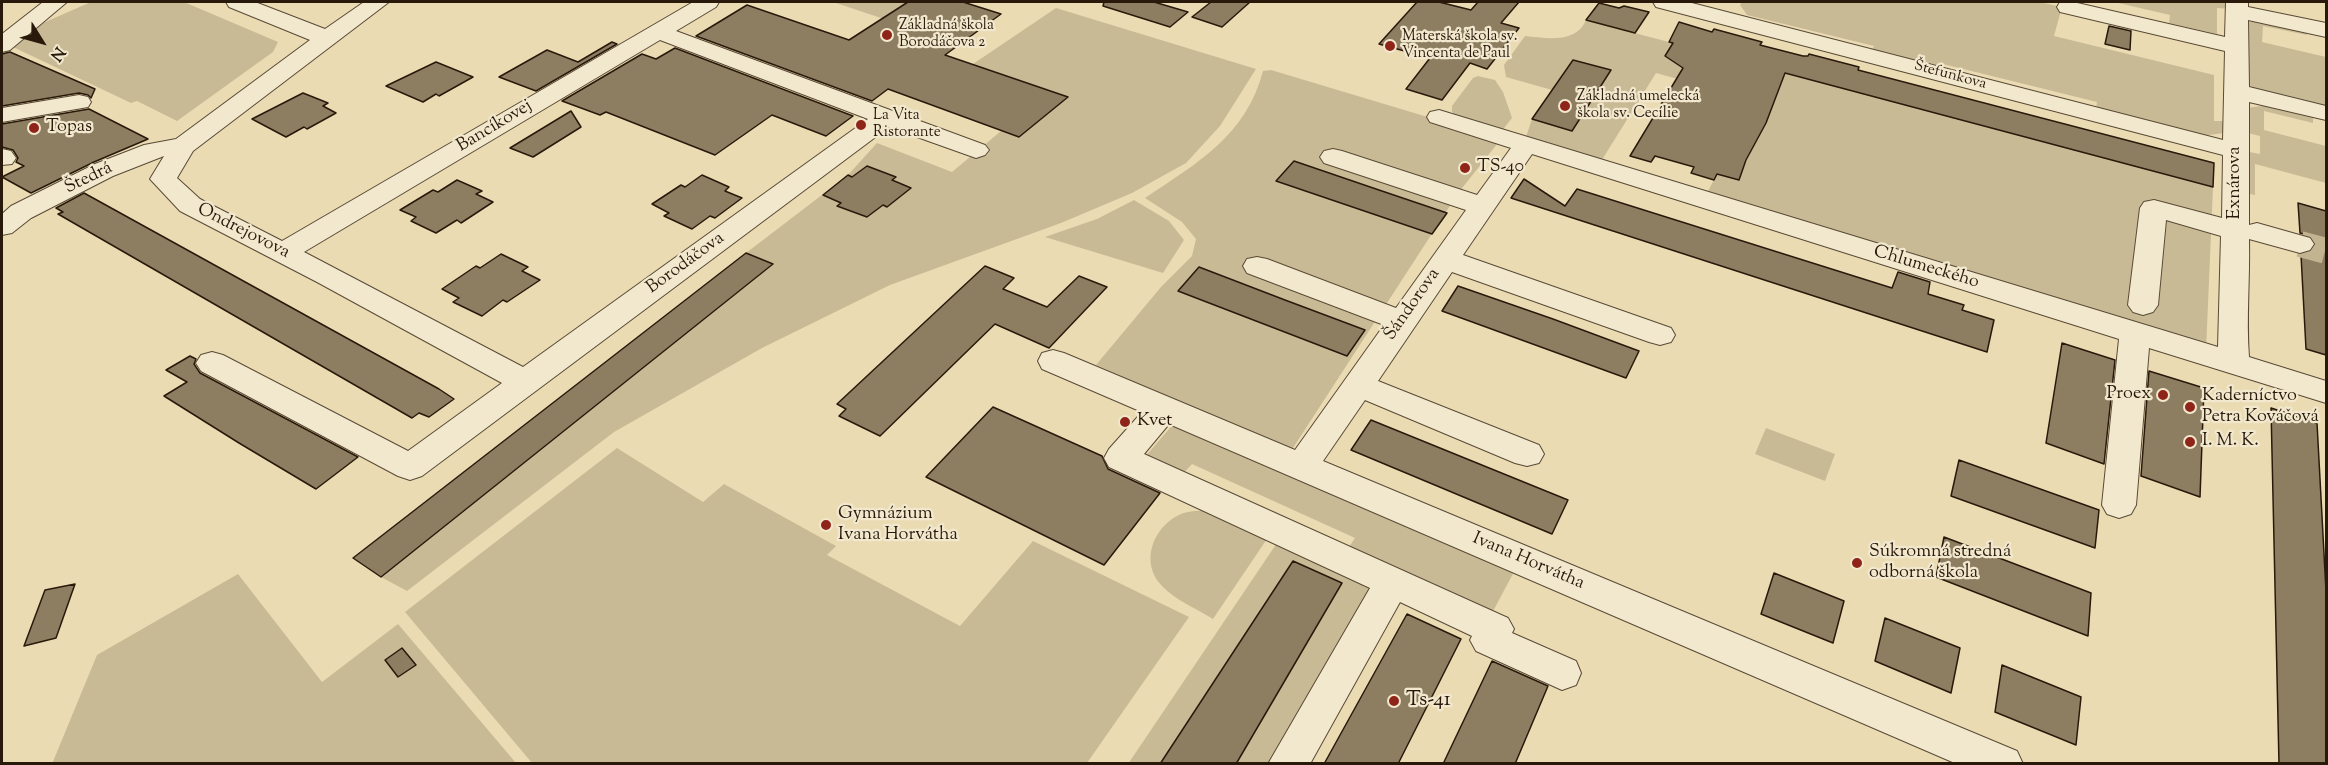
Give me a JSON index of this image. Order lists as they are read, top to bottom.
{
  "streets": {
    "street": [
      "Štefunkova",
      "Bancíkovej",
      "Štedrá",
      "Exnárova",
      "Ondrejovova",
      "Borodáčova",
      "Chlumeckého",
      "Šándorova",
      "Ivana Horvátha"
    ]
  },
  "crossings": [
    ["Štefunkova", "Exnárova"],
    ["Bancíkovej", "Ondrejovova"],
    ["Štedrá", "Ondrejovova"],
    ["Exnárova", "Chlumeckého"],
    ["Ondrejovova", "Borodáčova"],
    ["Chlumeckého", "Šándorova"],
    ["Šándorova", "Ivana Horvátha"]
  ],
  "places": [
    "Základná škola Borodáčova 2",
    "Materská škola sv. Vincenta de Paul",
    "Základná umelecká škola sv. Cecílie",
    "La Vita Ristorante",
    "Topas",
    "TS-40",
    "Proex",
    "Kaderníctvo Petra Kováčová",
    "Kvet",
    "I. M. K.",
    "Gymnázium Ivana Horvátha",
    "Súkromná stredná odborná škola",
    "Ts-41"
  ],
  "north": "bottom right"
}
